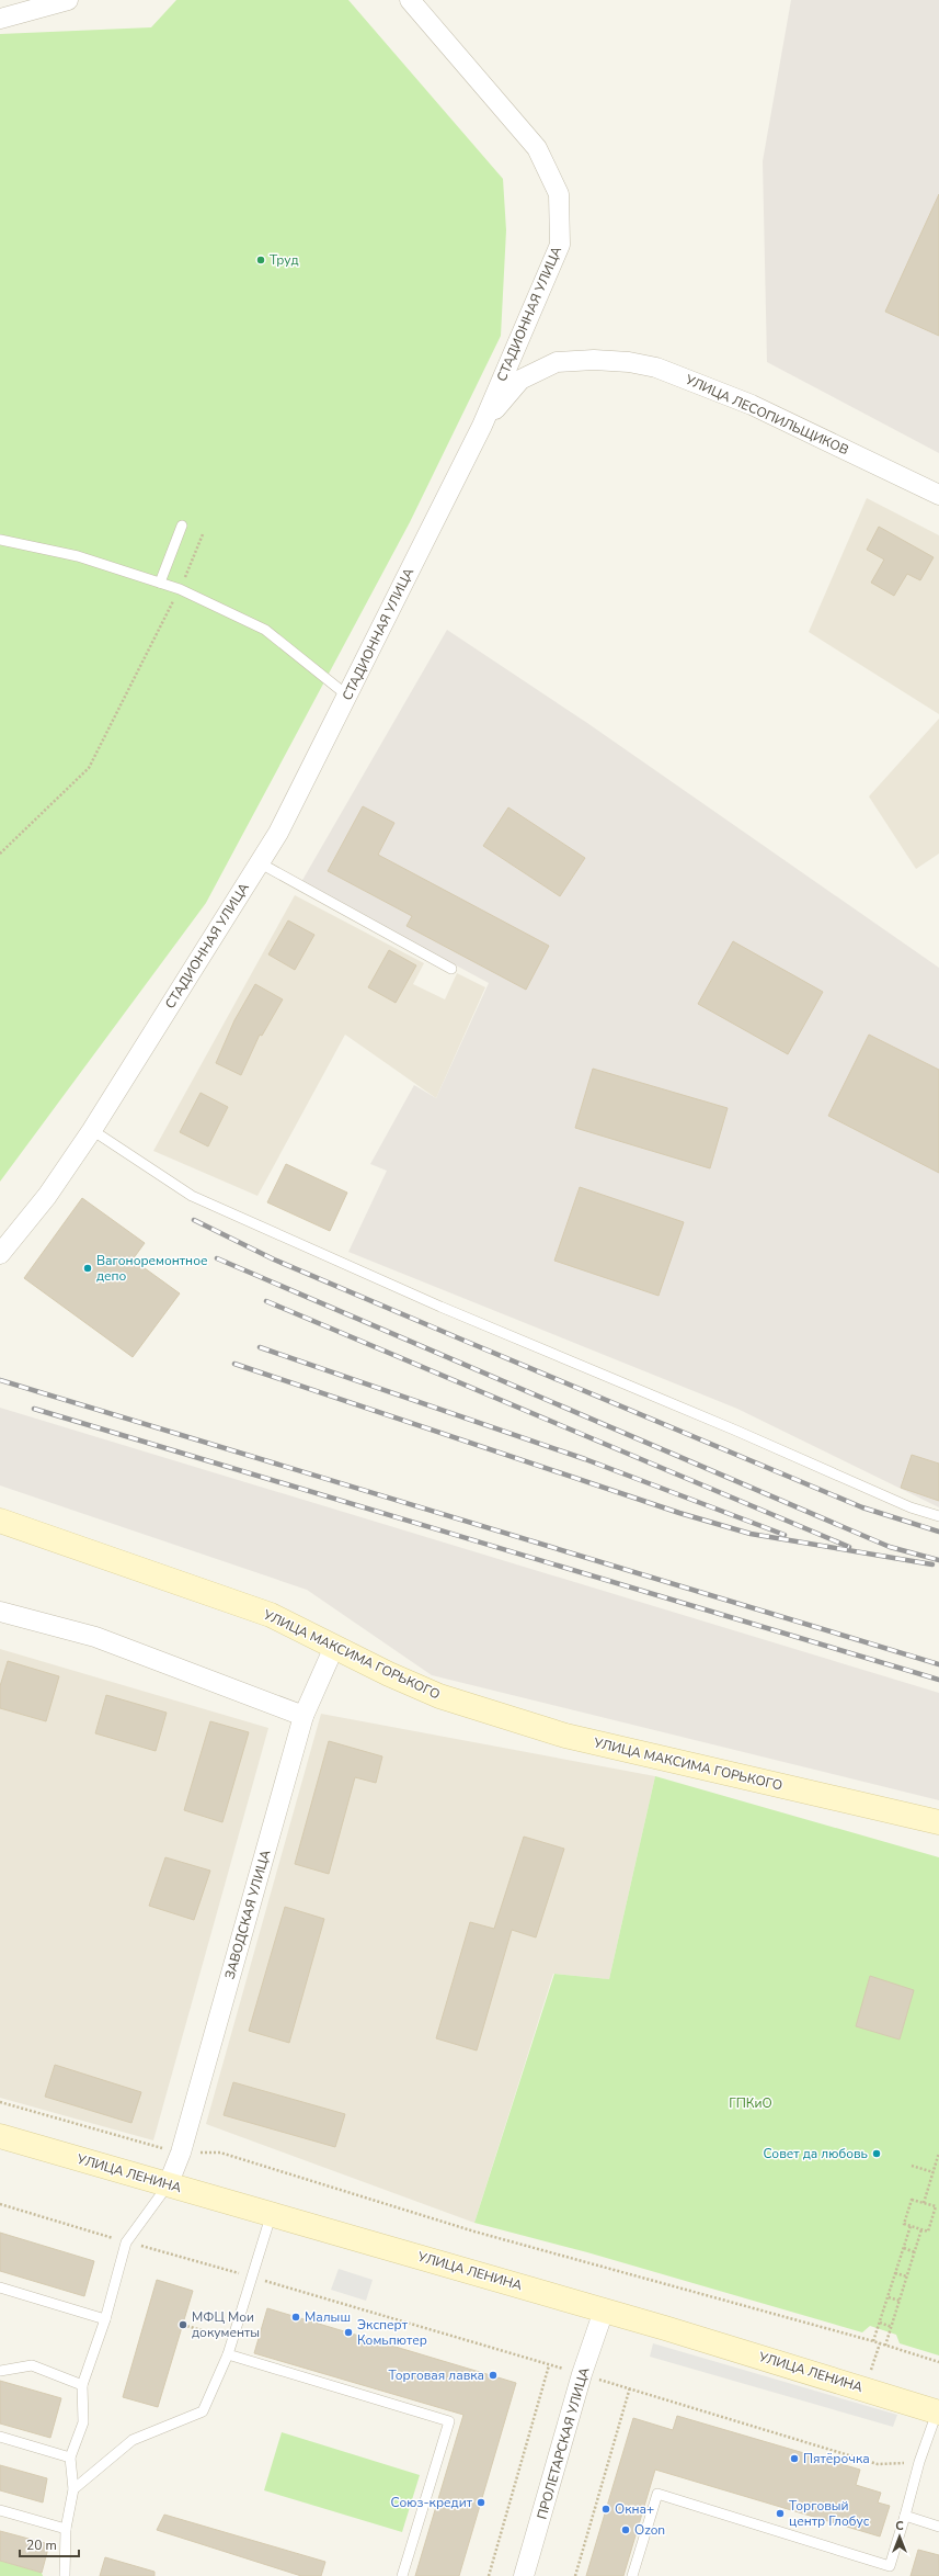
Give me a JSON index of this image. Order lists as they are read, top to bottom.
{
  "streets": {
    "street": [
      "СТАДИОННАЯ УЛИЦА",
      "УЛИЦА ЛЕСОПИЛЬЩИКОВ",
      "УЛИЦА МАКСИМА ГОРЬКОГО",
      "ЗАВОДСКАЯ УЛИЦА",
      "УЛИЦА ЛЕНИНА",
      "ПРОЛЕТАРСКАЯ УЛИЦА"
    ]
  },
  "crossings": [
    ["СТАДИОННАЯ УЛИЦА", "УЛИЦА ЛЕСОПИЛЬЩИКОВ"],
    ["УЛИЦА МАКСИМА ГОРЬКОГО", "ЗАВОДСКАЯ УЛИЦА"],
    ["ЗАВОДСКАЯ УЛИЦА", "УЛИЦА ЛЕНИНА"],
    ["УЛИЦА ЛЕНИНА", "ПРОЛЕТАРСКАЯ УЛИЦА"]
  ],
  "parks": ["ГПКиО"],
  "places": [
    "Труд",
    "Вагоноремонтное депо",
    "Совет да любовь",
    "Малыш",
    "МФЦ Мои документы",
    "Эксперт Комьпютер",
    "Торговая лавка",
    "Пятёрочка",
    "Союз-кредит",
    "Окна+",
    "Торговый центр Глобус",
    "Ozon"
  ],
  "scale_bar": "20 m",
  "north": "top"
}
